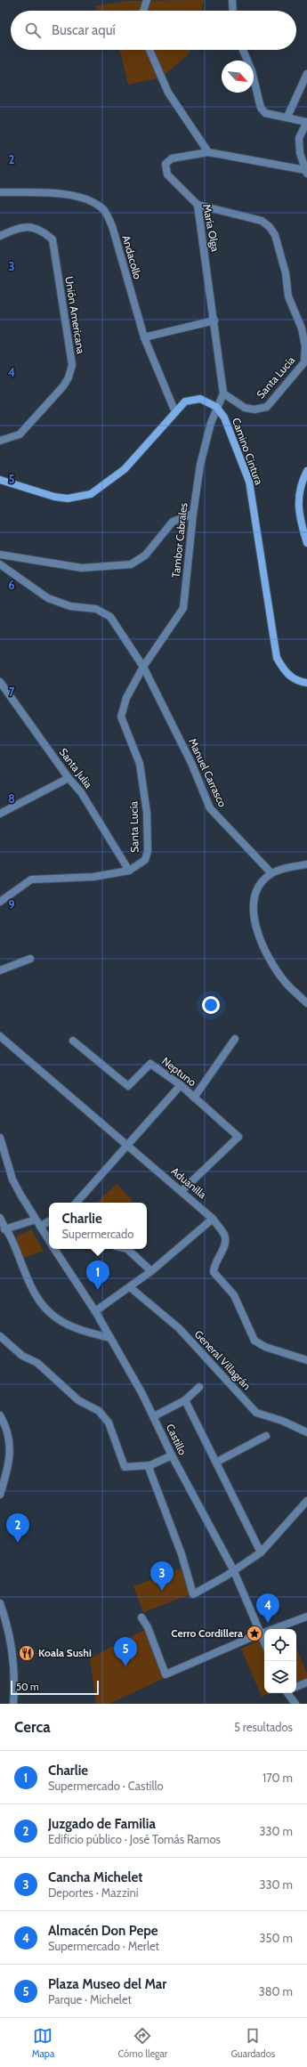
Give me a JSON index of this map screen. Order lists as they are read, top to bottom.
{
  "streets": {
    "main road": ["Camino Cintura"],
    "street": [
      "María Olga",
      "Andacollo",
      "Unión Americana",
      "Santa Lucía",
      "Tambor Cabrales",
      "Santa Julia",
      "Manuel Carrasco",
      "Neptuno",
      "Aduanilla",
      "General Villagrán",
      "Castillo"
    ]
  },
  "crossings": [
    ["María Olga", "Santa Lucía"],
    ["Santa Lucía", "Tambor Cabrales"],
    ["Santa Lucía", "Santa Julia"],
    ["Santa Lucía", "Manuel Carrasco"],
    ["Camino Cintura", "Tambor Cabrales"],
    ["Tambor Cabrales", "Manuel Carrasco"],
    ["Neptuno", "Aduanilla"]
  ],
  "places": {
    "place": ["Cerro Cordillera"],
    "restaurant": ["Koala Sushi"]
  },
  "scale_bar": "50 m",
  "north": "bottom right",
  "page": {
    "search": "Buscar aquí",
    "popup": ["Charlie", "Supermercado"],
    "pins": [
      "1",
      "2",
      "3",
      "4",
      "5"
    ],
    "scale": "50 m",
    "heading": ["Cerca", "5 resultados"],
    "list": [
      {
        "mark": "1",
        "name": "Charlie",
        "note": "Supermercado · Castillo",
        "value": "170 m"
      },
      {
        "mark": "2",
        "name": "Juzgado de Familia",
        "note": "Edificio público · José Tomás Ramos",
        "value": "330 m"
      },
      {
        "mark": "3",
        "name": "Cancha Michelet",
        "note": "Deportes · Mazzini",
        "value": "330 m"
      },
      {
        "mark": "4",
        "name": "Almacén Don Pepe",
        "note": "Supermercado · Merlet",
        "value": "350 m"
      },
      {
        "mark": "5",
        "name": "Plaza Museo del Mar",
        "note": "Parque · Michelet",
        "value": "380 m"
      }
    ],
    "nav": ["Mapa", "Cómo llegar", "Guardados"]
  },
  "grid": {
    "rows": [
      "2",
      "3",
      "4",
      "5",
      "6",
      "7",
      "8",
      "9"
    ]
  }
}
